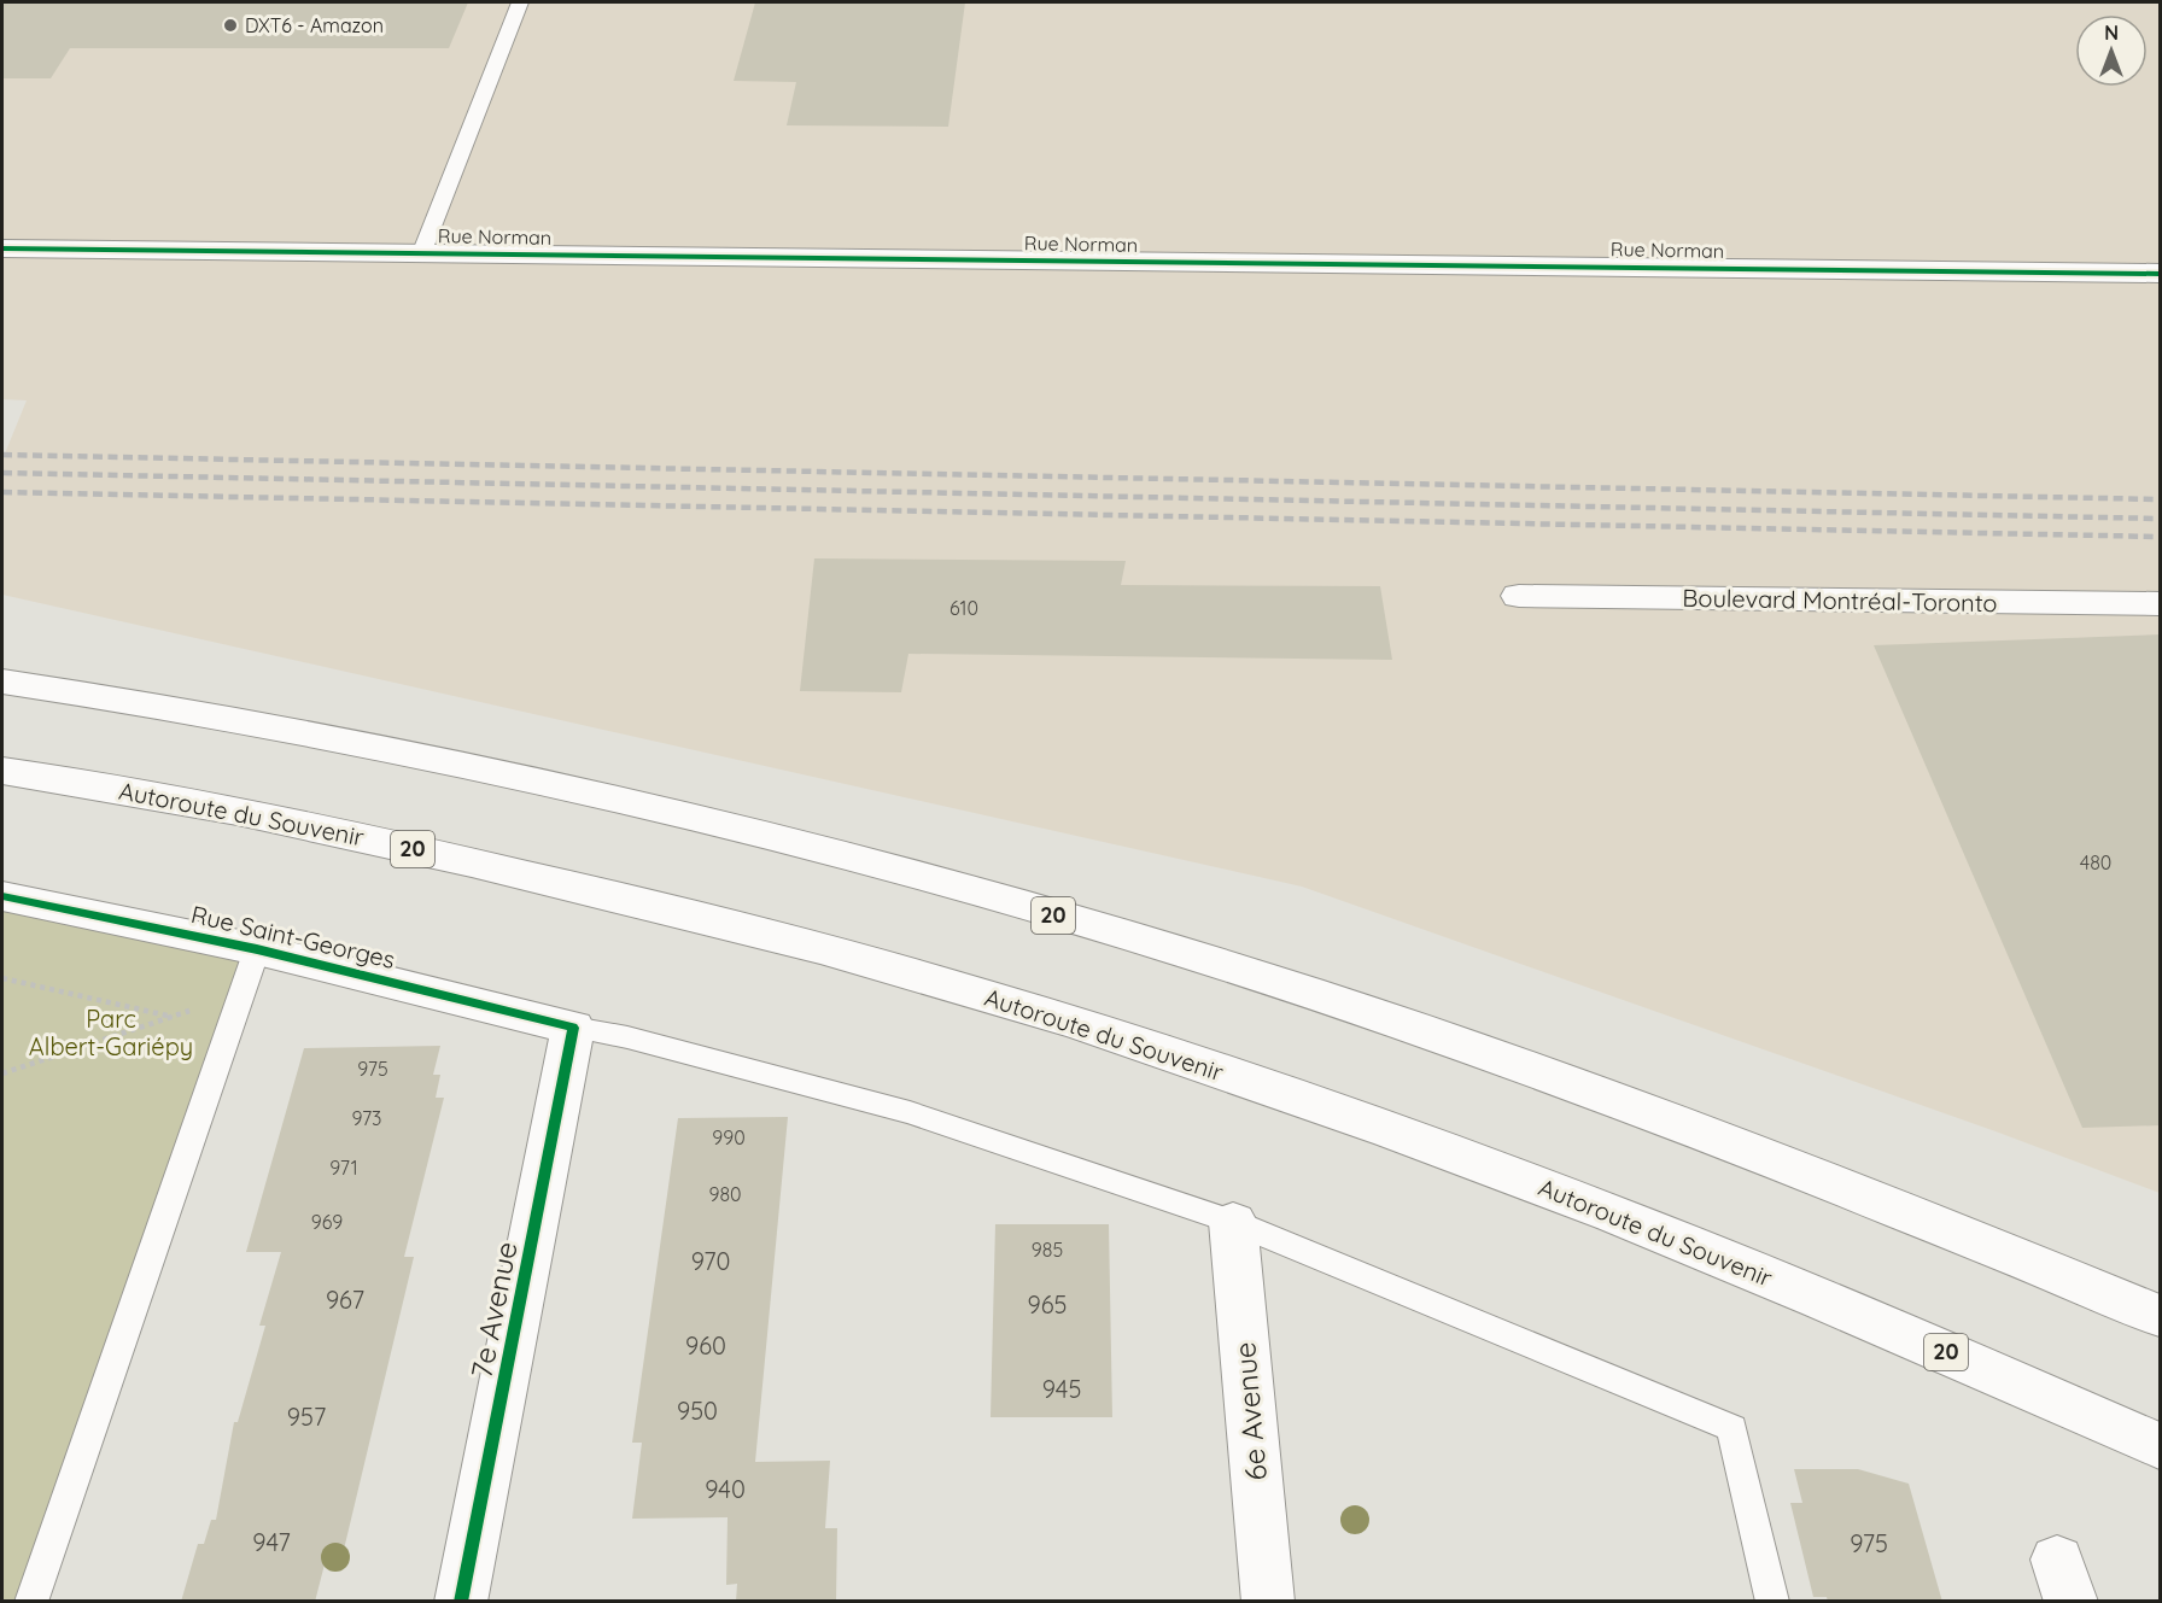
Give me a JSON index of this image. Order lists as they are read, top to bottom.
{
  "streets": {
    "main road": [
      "Rue Norman",
      "Boulevard Montréal-Toronto",
      "Autoroute du Souvenir",
      "20",
      "Rue Saint-Georges",
      "7e Avenue",
      "6e Avenue"
    ]
  },
  "crossings": [
    ["Rue Saint-Georges", "7e Avenue"]
  ],
  "parks": ["Parc Albert-Gariépy"],
  "places": ["DXT6 - Amazon"],
  "house_numbers": [
    "610",
    "480",
    "975",
    "973",
    "990",
    "971",
    "980",
    "969",
    "985",
    "970",
    "967",
    "965",
    "960",
    "945",
    "950",
    "957",
    "940",
    "947",
    "975"
  ],
  "north": "top"
}
